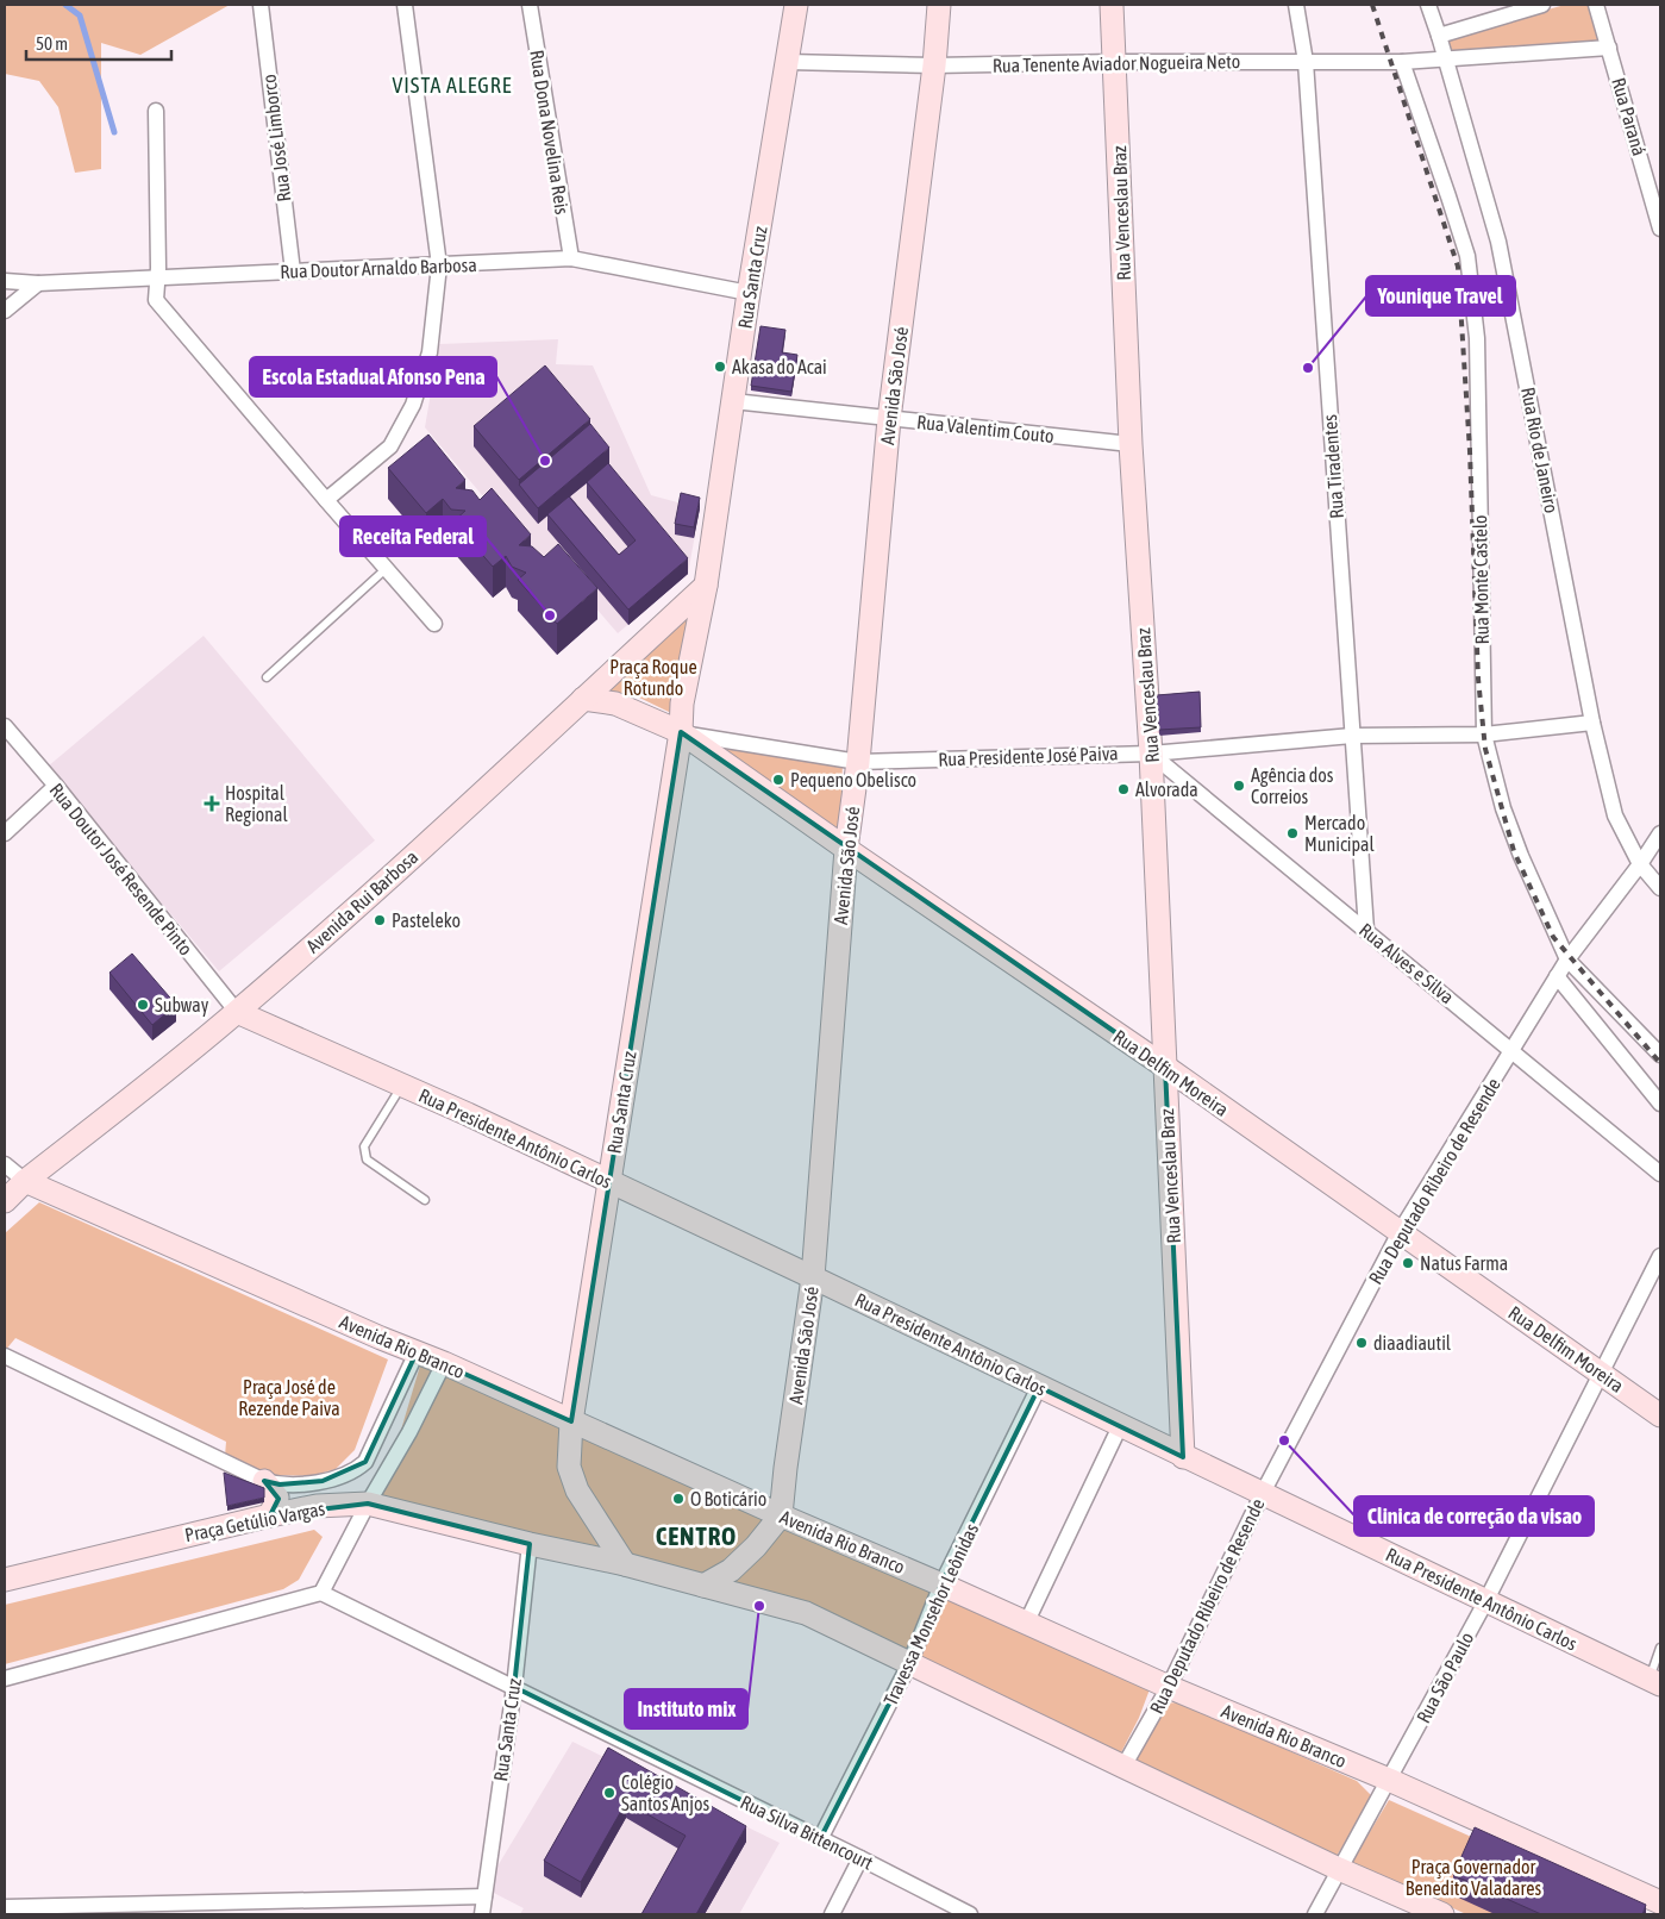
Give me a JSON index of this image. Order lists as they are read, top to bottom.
{
  "streets": {
    "main road": [
      "Rua Venceslau Braz",
      "Rua Santa Cruz",
      "Avenida São José",
      "Avenida Rui Barbosa",
      "Rua Delfim Moreira",
      "Rua Presidente Antônio Carlos",
      "Avenida Rio Branco",
      "Praça Getúlio Vargas"
    ],
    "street": [
      "Rua Tenente Aviador Nogueira Neto",
      "Rua Paraná",
      "Rua Dona Novelina Reis",
      "Rua José Limborco",
      "Rua Doutor Arnaldo Barbosa",
      "Rua Valentim Couto",
      "Rua Rio de Janeiro",
      "Rua Tiradentes",
      "Rua Monte Castelo",
      "Rua Presidente José Paiva",
      "Rua Doutor José Resende Pinto",
      "Rua Alves e Silva",
      "Rua Deputado Ribeiro de Resende",
      "Travessa Monsehor Leônidas",
      "Rua São Paulo",
      "Rua Silva Bittencourt"
    ]
  },
  "crossings": [
    ["Rua Tenente Aviador Nogueira Neto", "Rua Paraná"],
    ["Rua Tenente Aviador Nogueira Neto", "Rua Venceslau Braz"],
    ["Rua Tenente Aviador Nogueira Neto", "Rua Santa Cruz"],
    ["Rua Tenente Aviador Nogueira Neto", "Avenida São José"],
    ["Rua Tenente Aviador Nogueira Neto", "Rua Rio de Janeiro"],
    ["Rua Tenente Aviador Nogueira Neto", "Rua Tiradentes"],
    ["Rua Tenente Aviador Nogueira Neto", "Rua Monte Castelo"],
    ["Rua Dona Novelina Reis", "Rua Doutor Arnaldo Barbosa"],
    ["Rua José Limborco", "Rua Doutor Arnaldo Barbosa"],
    ["Rua Venceslau Braz", "Rua Valentim Couto"],
    ["Rua Venceslau Braz", "Rua Presidente José Paiva"],
    ["Rua Venceslau Braz", "Rua Alves e Silva"],
    ["Rua Venceslau Braz", "Rua Delfim Moreira"],
    ["Rua Venceslau Braz", "Rua Presidente Antônio Carlos"],
    ["Rua Doutor Arnaldo Barbosa", "Rua Santa Cruz"],
    ["Rua Santa Cruz", "Rua Valentim Couto"],
    ["Rua Santa Cruz", "Rua Presidente José Paiva"],
    ["Rua Santa Cruz", "Avenida Rui Barbosa"],
    ["Rua Santa Cruz", "Rua Delfim Moreira"],
    ["Rua Santa Cruz", "Rua Presidente Antônio Carlos"],
    ["Rua Santa Cruz", "Avenida Rio Branco"],
    ["Rua Santa Cruz", "Rua Silva Bittencourt"],
    ["Avenida São José", "Rua Valentim Couto"],
    ["Avenida São José", "Rua Presidente José Paiva"],
    ["Avenida São José", "Rua Delfim Moreira"],
    ["Avenida São José", "Rua Presidente Antônio Carlos"],
    ["Avenida São José", "Avenida Rio Branco"],
    ["Rua Rio de Janeiro", "Rua Presidente José Paiva"],
    ["Rua Rio de Janeiro", "Rua Deputado Ribeiro de Resende"],
    ["Rua Tiradentes", "Rua Presidente José Paiva"],
    ["Rua Tiradentes", "Rua Alves e Silva"],
    ["Rua Monte Castelo", "Rua Presidente José Paiva"],
    ["Rua Monte Castelo", "Rua Deputado Ribeiro de Resende"],
    ["Rua Presidente José Paiva", "Rua Alves e Silva"],
    ["Rua Presidente José Paiva", "Rua Delfim Moreira"],
    ["Rua Doutor José Resende Pinto", "Avenida Rui Barbosa"],
    ["Rua Doutor José Resende Pinto", "Rua Presidente Antônio Carlos"],
    ["Avenida Rui Barbosa", "Rua Presidente Antônio Carlos"],
    ["Avenida Rui Barbosa", "Avenida Rio Branco"],
    ["Rua Alves e Silva", "Rua Deputado Ribeiro de Resende"],
    ["Rua Delfim Moreira", "Rua Deputado Ribeiro de Resende"],
    ["Rua Delfim Moreira", "Rua São Paulo"],
    ["Rua Presidente Antônio Carlos", "Rua Deputado Ribeiro de Resende"],
    ["Rua Presidente Antônio Carlos", "Travessa Monsehor Leônidas"],
    ["Rua Presidente Antônio Carlos", "Rua São Paulo"],
    ["Rua Deputado Ribeiro de Resende", "Avenida Rio Branco"],
    ["Avenida Rio Branco", "Travessa Monsehor Leônidas"],
    ["Avenida Rio Branco", "Rua São Paulo"],
    ["Travessa Monsehor Leônidas", "Rua Silva Bittencourt"]
  ],
  "districts": ["VISTA ALEGRE", "CENTRO"],
  "parks": ["Praça Roque Rotundo", "Praça José de Rezende Paiva", "Praça Governador Benedito Valadares"],
  "places": {
    "other": [
      "Akasa do Acai",
      "Younique Travel",
      "Escola Estadual Afonso Pena",
      "Receita Federal",
      "Pequeno Obelisco",
      "Agência dos Correios",
      "Alvorada",
      "Mercado Municipal",
      "Pasteleko",
      "Subway",
      "Natus Farma",
      "diaadiautil",
      "Clinica de correção da visao",
      "O Boticário",
      "Instituto mix",
      "Colégio Santos Anjos"
    ],
    "health": ["Hospital Regional"]
  },
  "scale_bar": "50 m"
}
